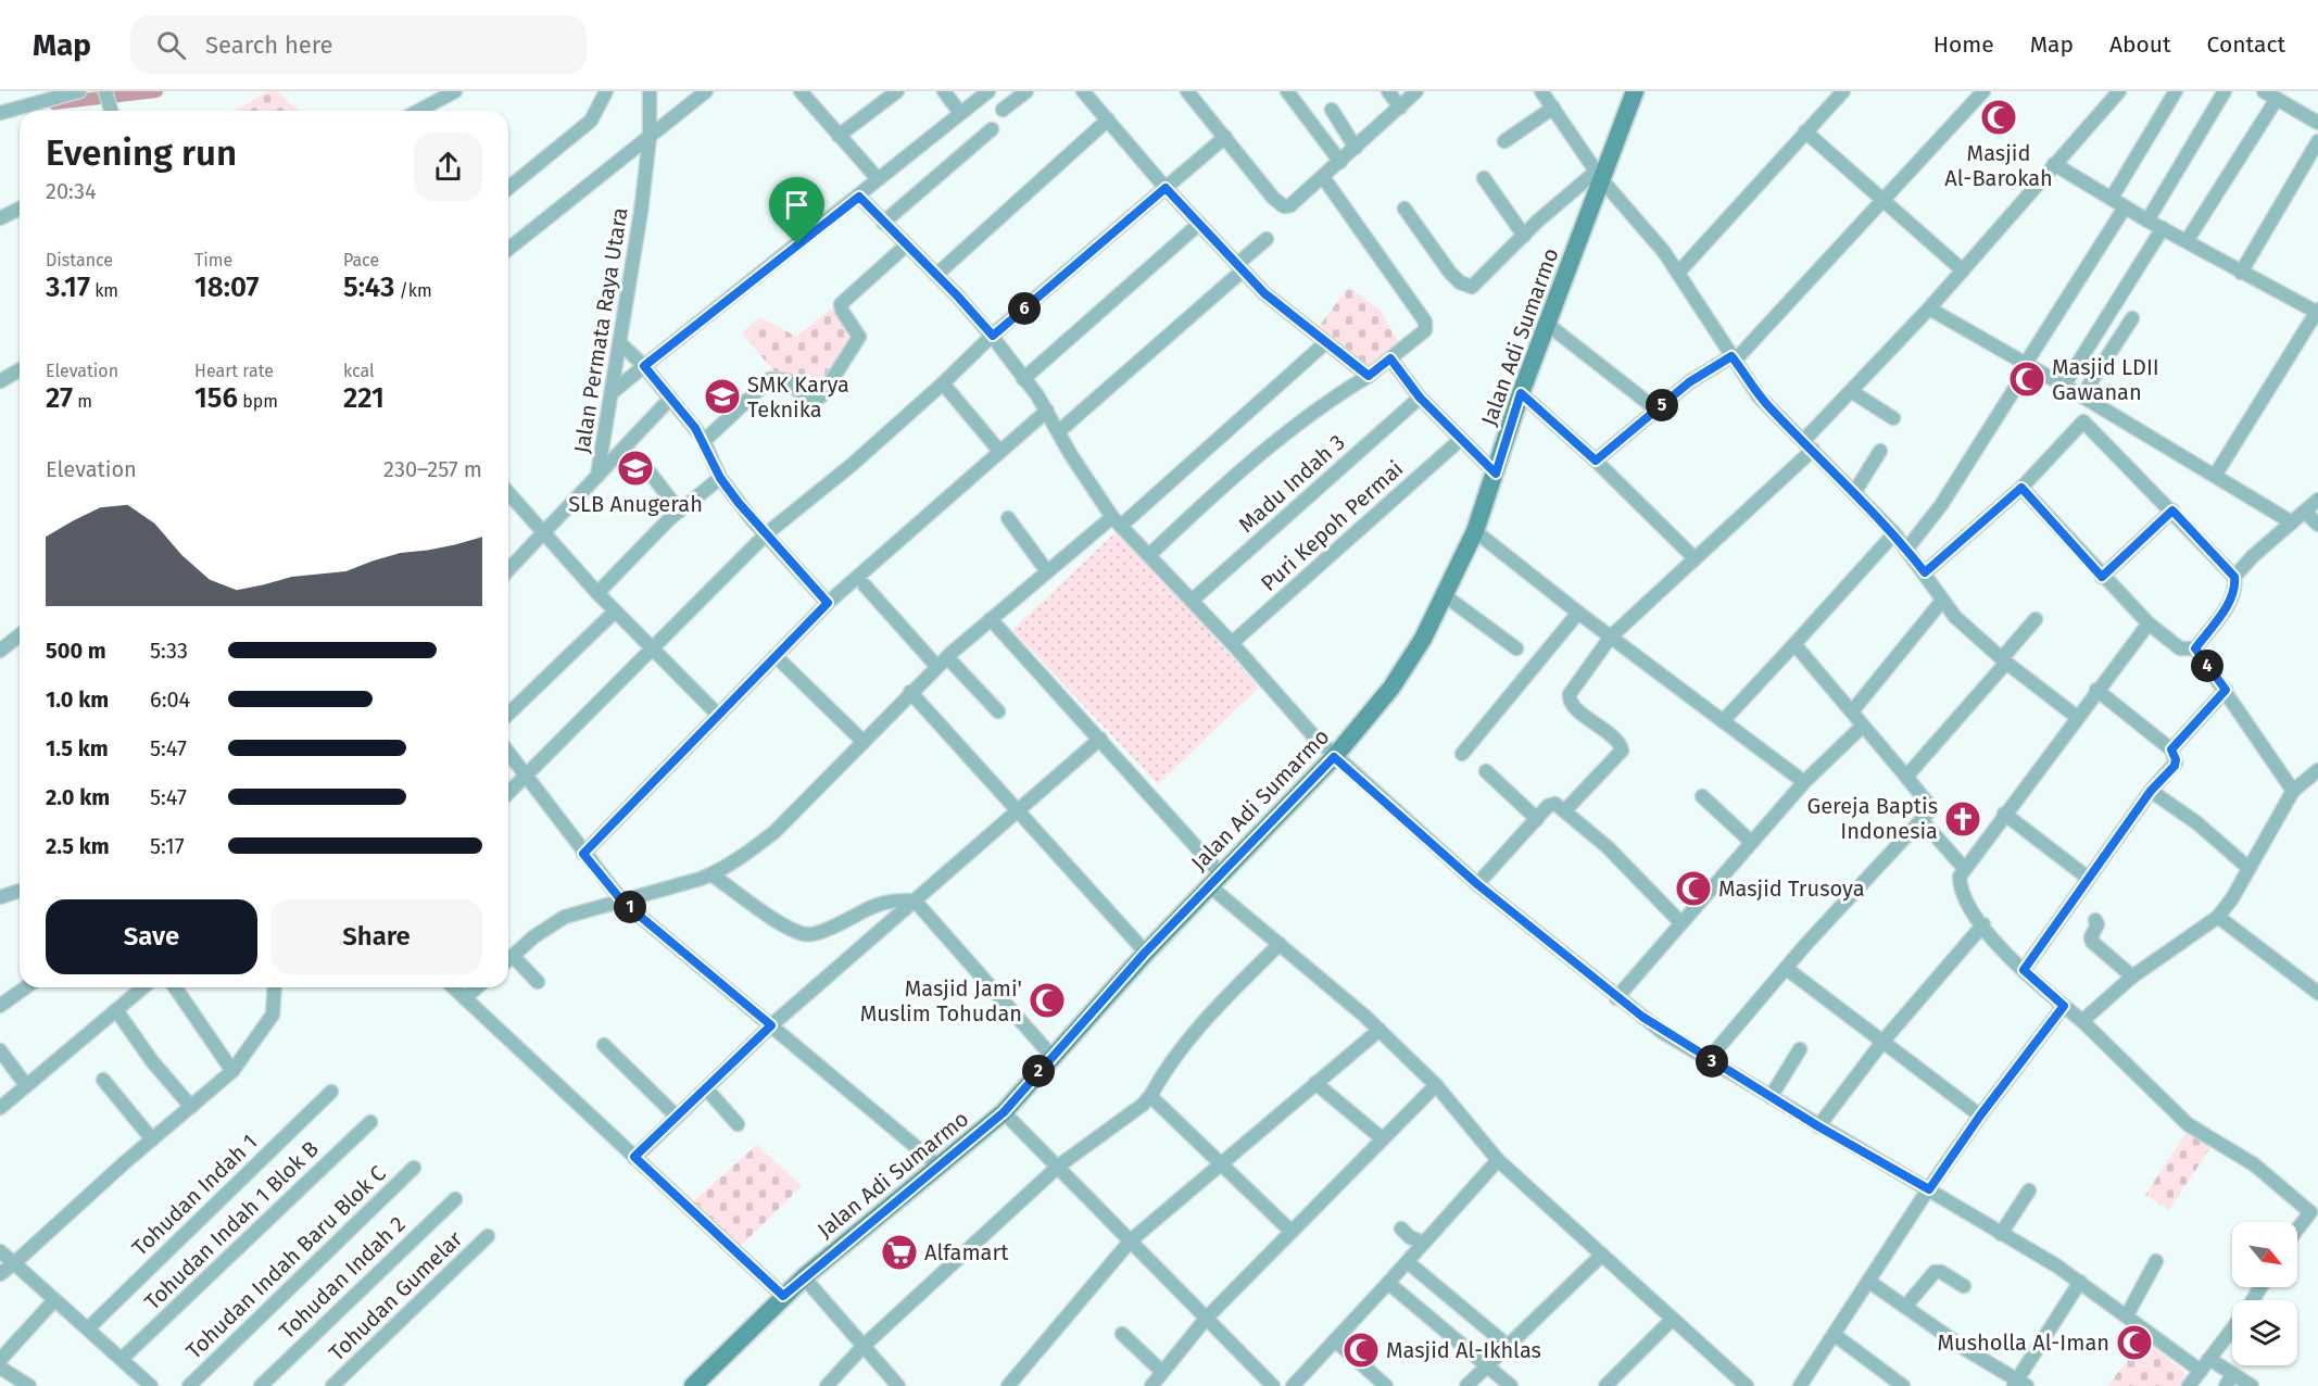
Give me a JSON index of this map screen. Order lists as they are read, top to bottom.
{
  "streets": {
    "main road": ["Jalan Adi Sumarmo"],
    "street": [
      "Jalan Permata Raya Utara",
      "Madu Indah 3",
      "Puri Kepoh Permai",
      "Tohudan Indah 1",
      "Tohudan Indah 1 Blok B",
      "Tohudan Indah Baru Blok C",
      "Tohudan Indah 2",
      "Tohudan Gumelar"
    ]
  },
  "places": {
    "mosque": [
      "Masjid Al-Barokah",
      "Masjid LDII Gawanan",
      "Masjid Trusoya",
      "Masjid Jami' Muslim Tohudan",
      "Musholla Al-Iman",
      "Masjid Al-Ikhlas"
    ],
    "school or university": ["SMK Karya Teknika", "SLB Anugerah"],
    "church": ["Gereja Baptis Indonesia"],
    "supermarket": ["Alfamart"]
  },
  "north": "bottom right",
  "page": {
    "header": "Map",
    "search": "Search here",
    "nav": [
      "Home",
      "Map",
      "About",
      "Contact"
    ],
    "heading": ["Evening run", "20:34"],
    "stats": [
      ["Distance", "3.17 km"],
      ["Time", "18:07"],
      ["Pace", "5:43 /km"],
      ["Elevation", "27 m"],
      ["Heart rate", "156 bpm"],
      ["kcal", "221"]
    ],
    "pins": [
      "6",
      "5",
      "4",
      "1",
      "3",
      "2"
    ],
    "chart": ["Elevation", "230–257 m"],
    "list": [
      {
        "name": "500 m",
        "note": "5:33"
      },
      {
        "name": "1.0 km",
        "note": "6:04"
      },
      {
        "name": "1.5 km",
        "note": "5:47"
      },
      {
        "name": "2.0 km",
        "note": "5:47"
      },
      {
        "name": "2.5 km",
        "note": "5:17"
      }
    ],
    "buttons": ["Save", "Share"]
  }
}
